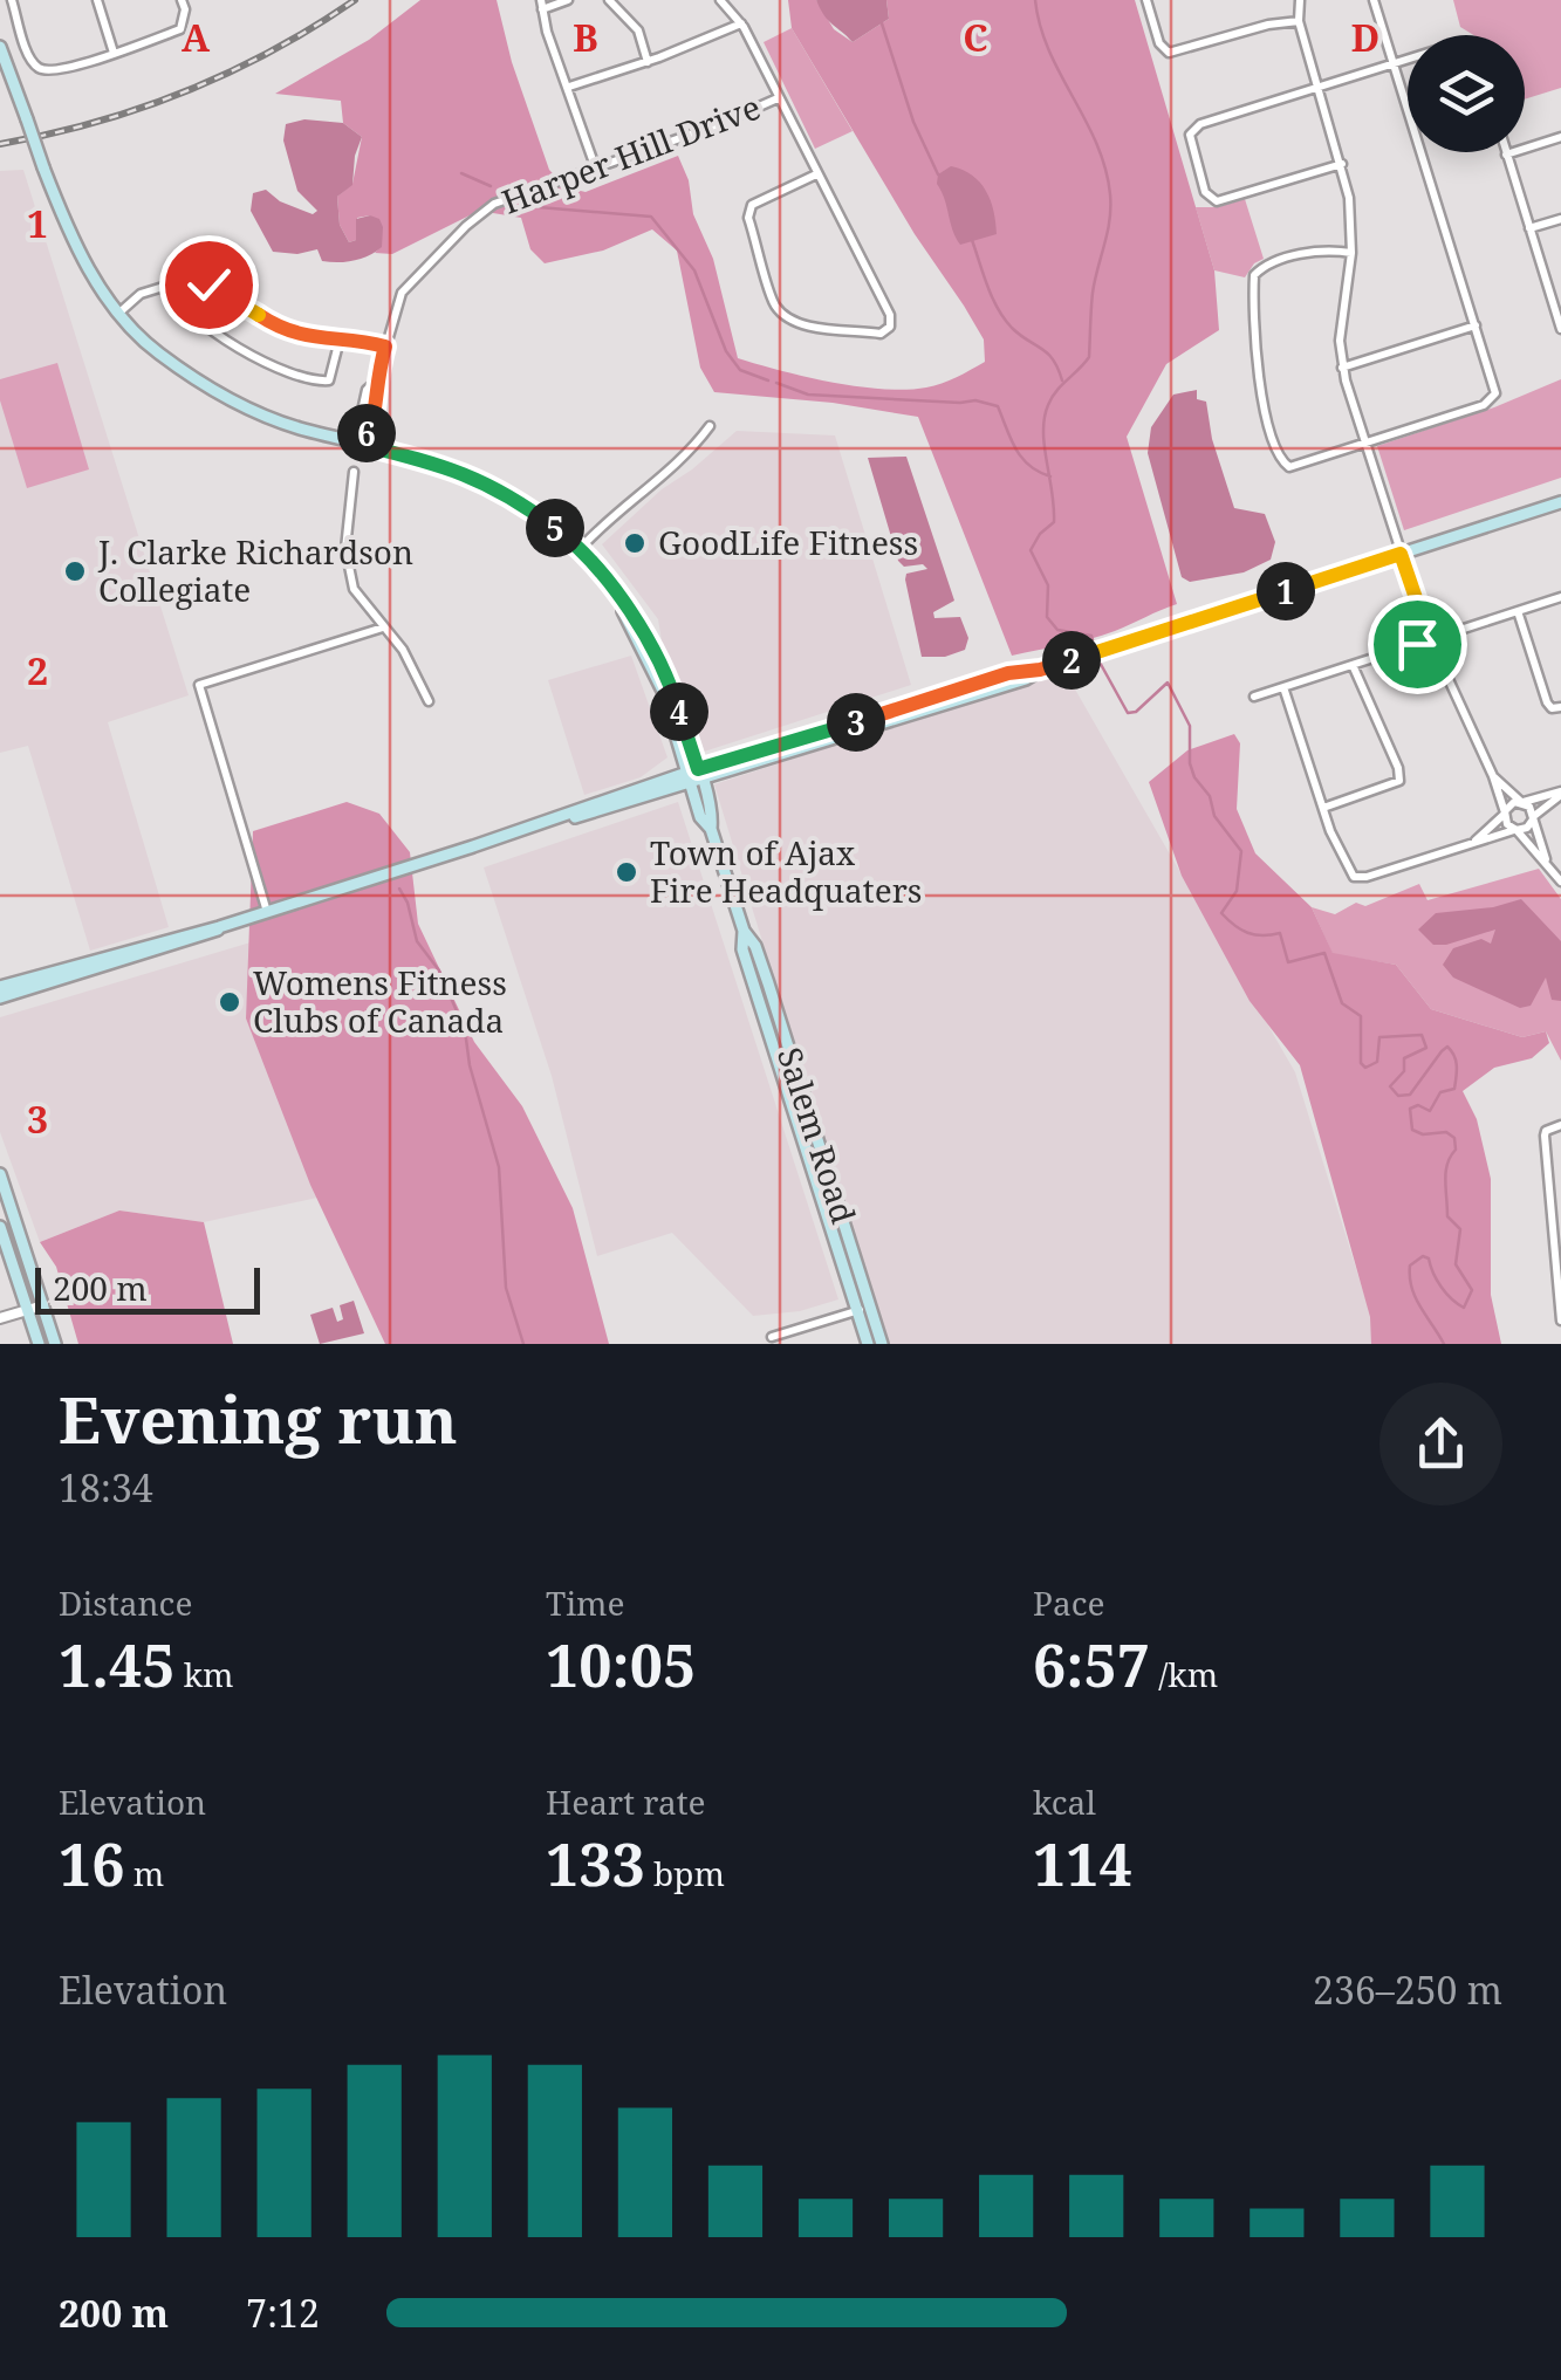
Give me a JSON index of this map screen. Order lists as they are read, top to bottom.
{
  "streets": {
    "main road": ["Salem Road"],
    "street": ["Harper Hill Drive"]
  },
  "crossings": [
    ["Harper Hill Drive", "Salem Road"]
  ],
  "places": [
    "GoodLife Fitness",
    "J. Clarke Richardson Collegiate",
    "Town of Ajax Fire Headquaters",
    "Womens Fitness Clubs of Canada"
  ],
  "scale_bar": "200 m",
  "page": {
    "pins": [
      "6",
      "5",
      "1",
      "2",
      "4",
      "3"
    ],
    "scale": "200 m",
    "heading": ["Evening run", "18:34"],
    "stats": [
      ["Distance", "1.45 km"],
      ["Time", "10:05"],
      ["Pace", "6:57 /km"],
      ["Elevation", "16 m"],
      ["Heart rate", "133 bpm"],
      ["kcal", "114"]
    ],
    "chart": ["Elevation", "236–250 m"],
    "list": [
      {
        "name": "200 m",
        "note": "7:12"
      }
    ]
  },
  "grid": {
    "columns": [
      "A",
      "B",
      "C",
      "D"
    ],
    "rows": ["1", "2", "3"]
  }
}
